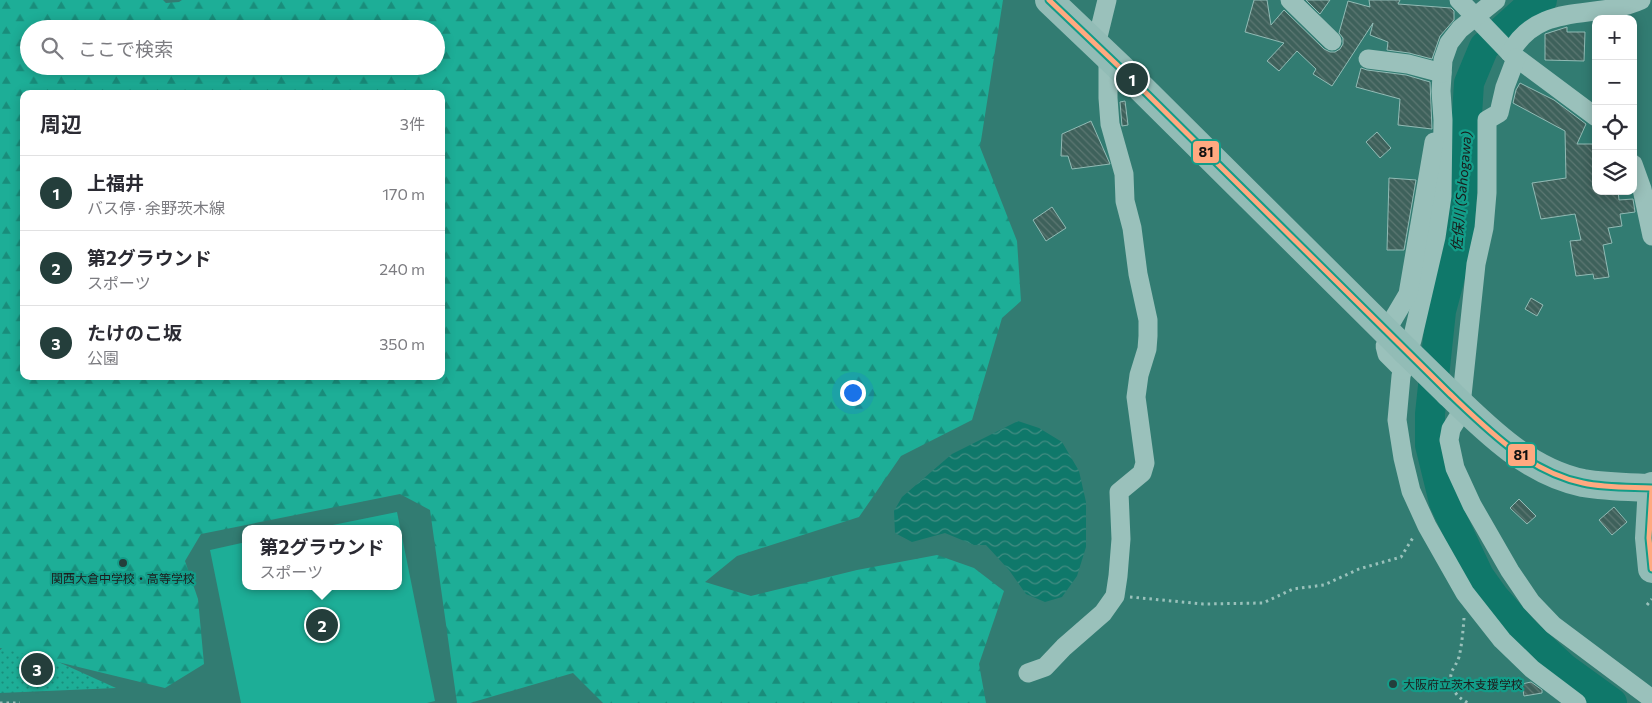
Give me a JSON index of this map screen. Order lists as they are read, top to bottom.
{
  "water": ["佐保川 (Sahogawa)"],
  "places": ["関西大倉中学校・高等学校", "大阪府立茨木支援学校"],
  "lines": ["transit line 81"],
  "page": {
    "map_buttons": ["+", "−"],
    "search": "ここで検索",
    "pins": ["1", "2", "3"],
    "heading": ["周辺", "3件"],
    "list": [
      {
        "mark": "1",
        "name": "上福井",
        "note": "バス停 · 余野茨木線",
        "value": "170 m"
      },
      {
        "mark": "2",
        "name": "第2グラウンド",
        "note": "スポーツ",
        "value": "240 m"
      },
      {
        "mark": "3",
        "name": "たけのこ坂",
        "note": "公園",
        "value": "350 m"
      }
    ],
    "popup": ["第2グラウンド", "スポーツ"]
  }
}
